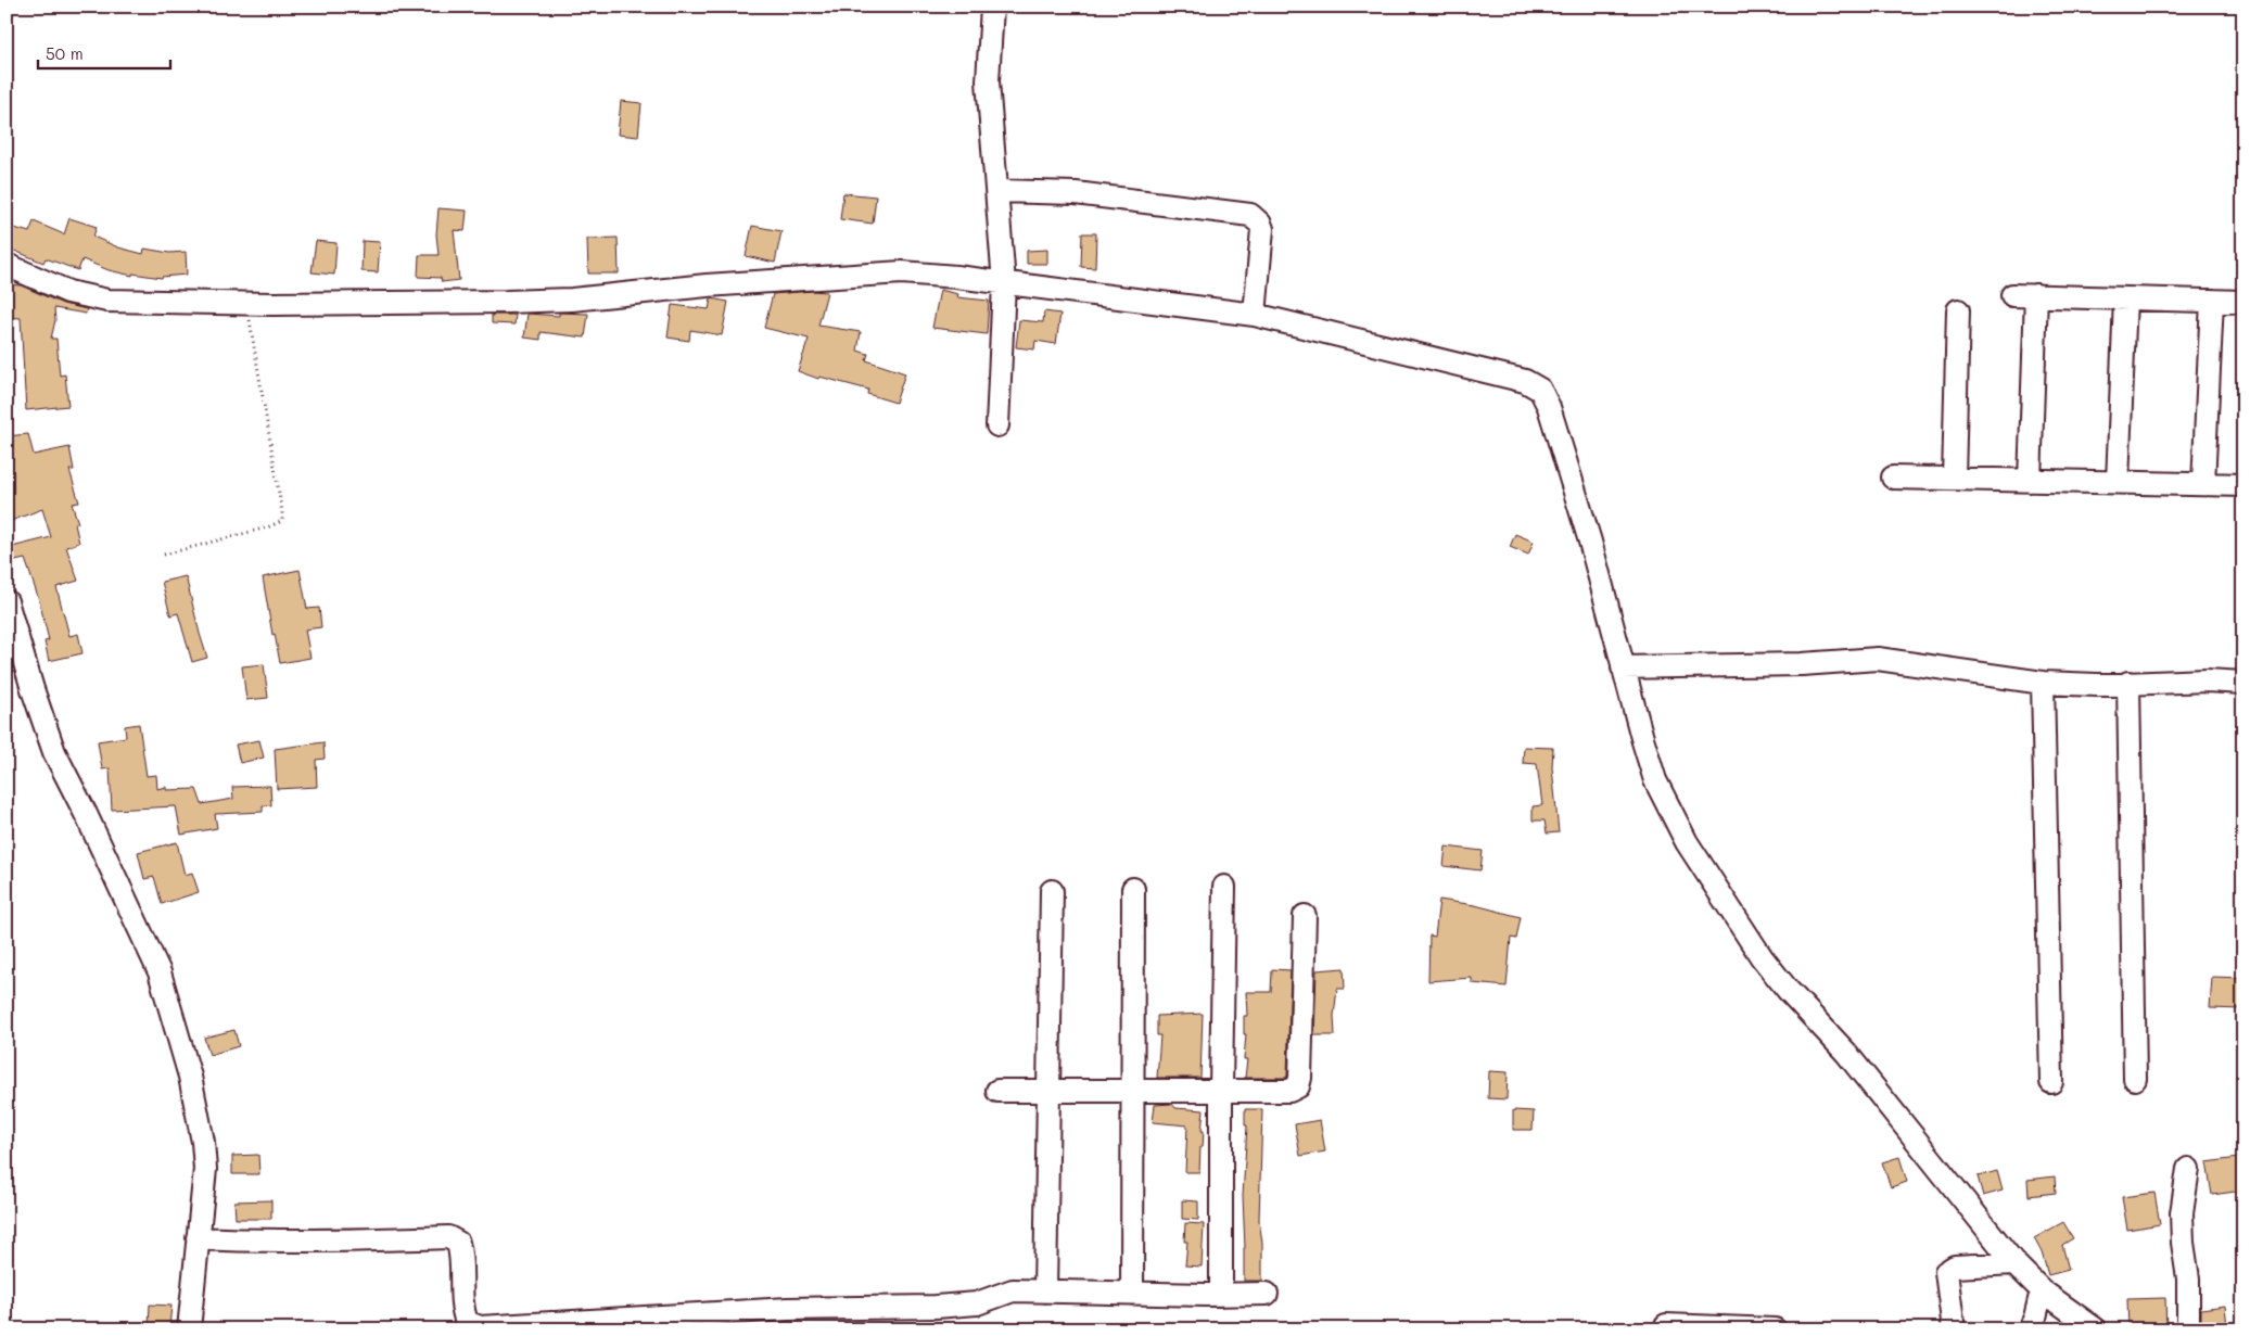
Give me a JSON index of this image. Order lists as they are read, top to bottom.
{
  "scale_bar": "50 m"
}
